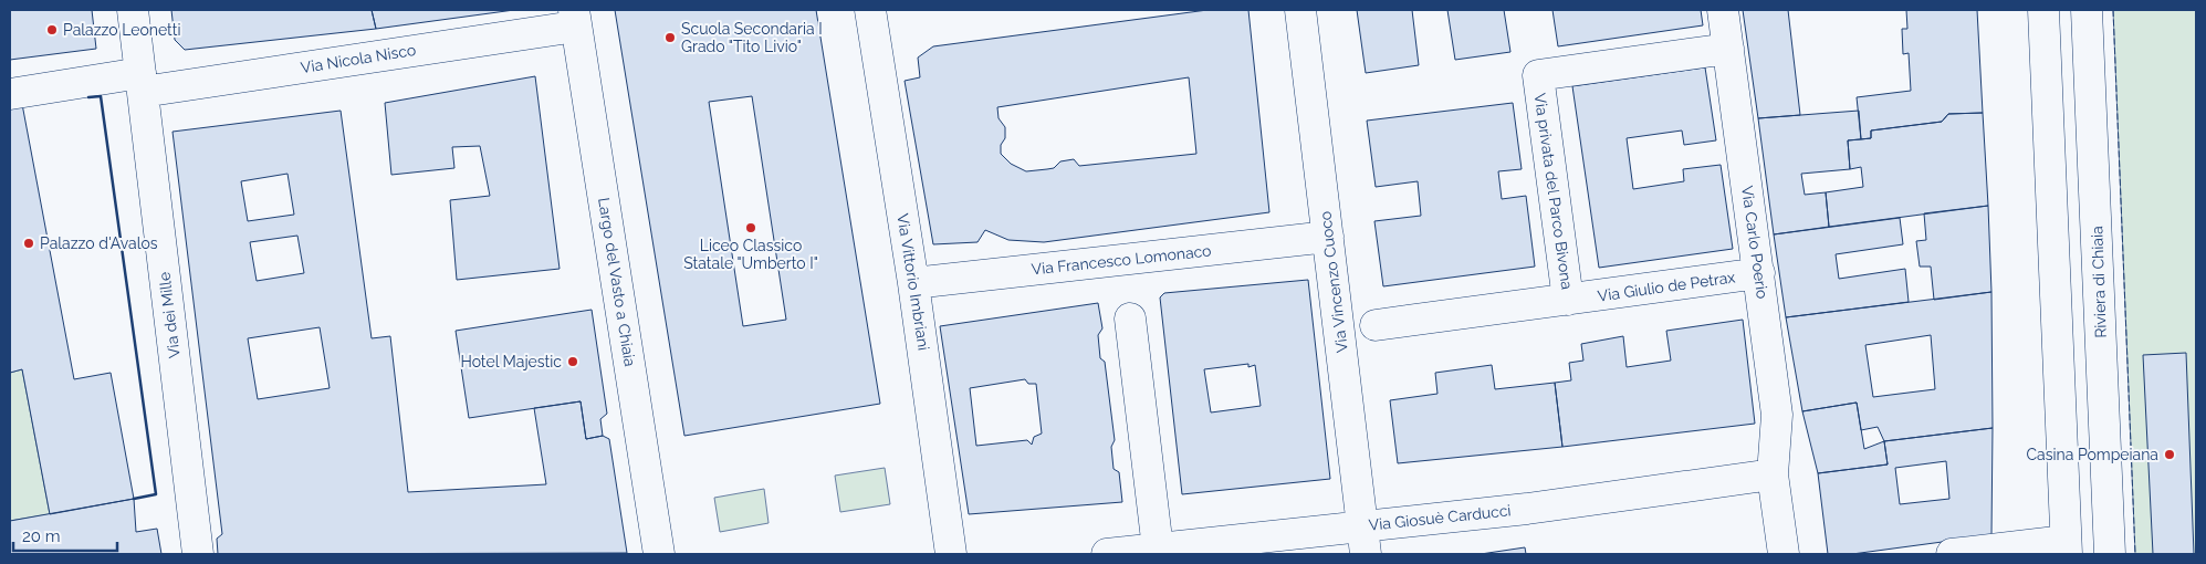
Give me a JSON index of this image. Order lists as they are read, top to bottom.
{
  "streets": {
    "street": [
      "Via Nicola Nisco",
      "Via privata del Parco Bivona",
      "Via Carlo Poerio",
      "Via Francesco Lomonaco",
      "Largo del Vasto a Chiaia",
      "Via Vittorio Imbriani",
      "Via Vincenzo Cuoco",
      "Riviera di Chiaia",
      "Via Giulio de Petrax",
      "Via dei Mille",
      "Via Giosuè Carducci"
    ]
  },
  "crossings": [
    ["Via Nicola Nisco", "Largo del Vasto a Chiaia"],
    ["Via Nicola Nisco", "Via dei Mille"],
    ["Via privata del Parco Bivona", "Via Carlo Poerio"],
    ["Via privata del Parco Bivona", "Via Giulio de Petrax"],
    ["Via Carlo Poerio", "Via Giulio de Petrax"],
    ["Via Carlo Poerio", "Via Giosuè Carducci"],
    ["Via Francesco Lomonaco", "Via Vittorio Imbriani"],
    ["Via Francesco Lomonaco", "Via Vincenzo Cuoco"],
    ["Via Vincenzo Cuoco", "Via Giosuè Carducci"]
  ],
  "places": [
    "Palazzo Leonetti",
    "Scuola Secondaria I Grado \"Tito Livio\"",
    "Liceo Classico Statale \"Umberto I\"",
    "Palazzo d'Avalos",
    "Hotel Majestic",
    "Casina Pompeiana"
  ],
  "scale_bar": "20 m"
}
